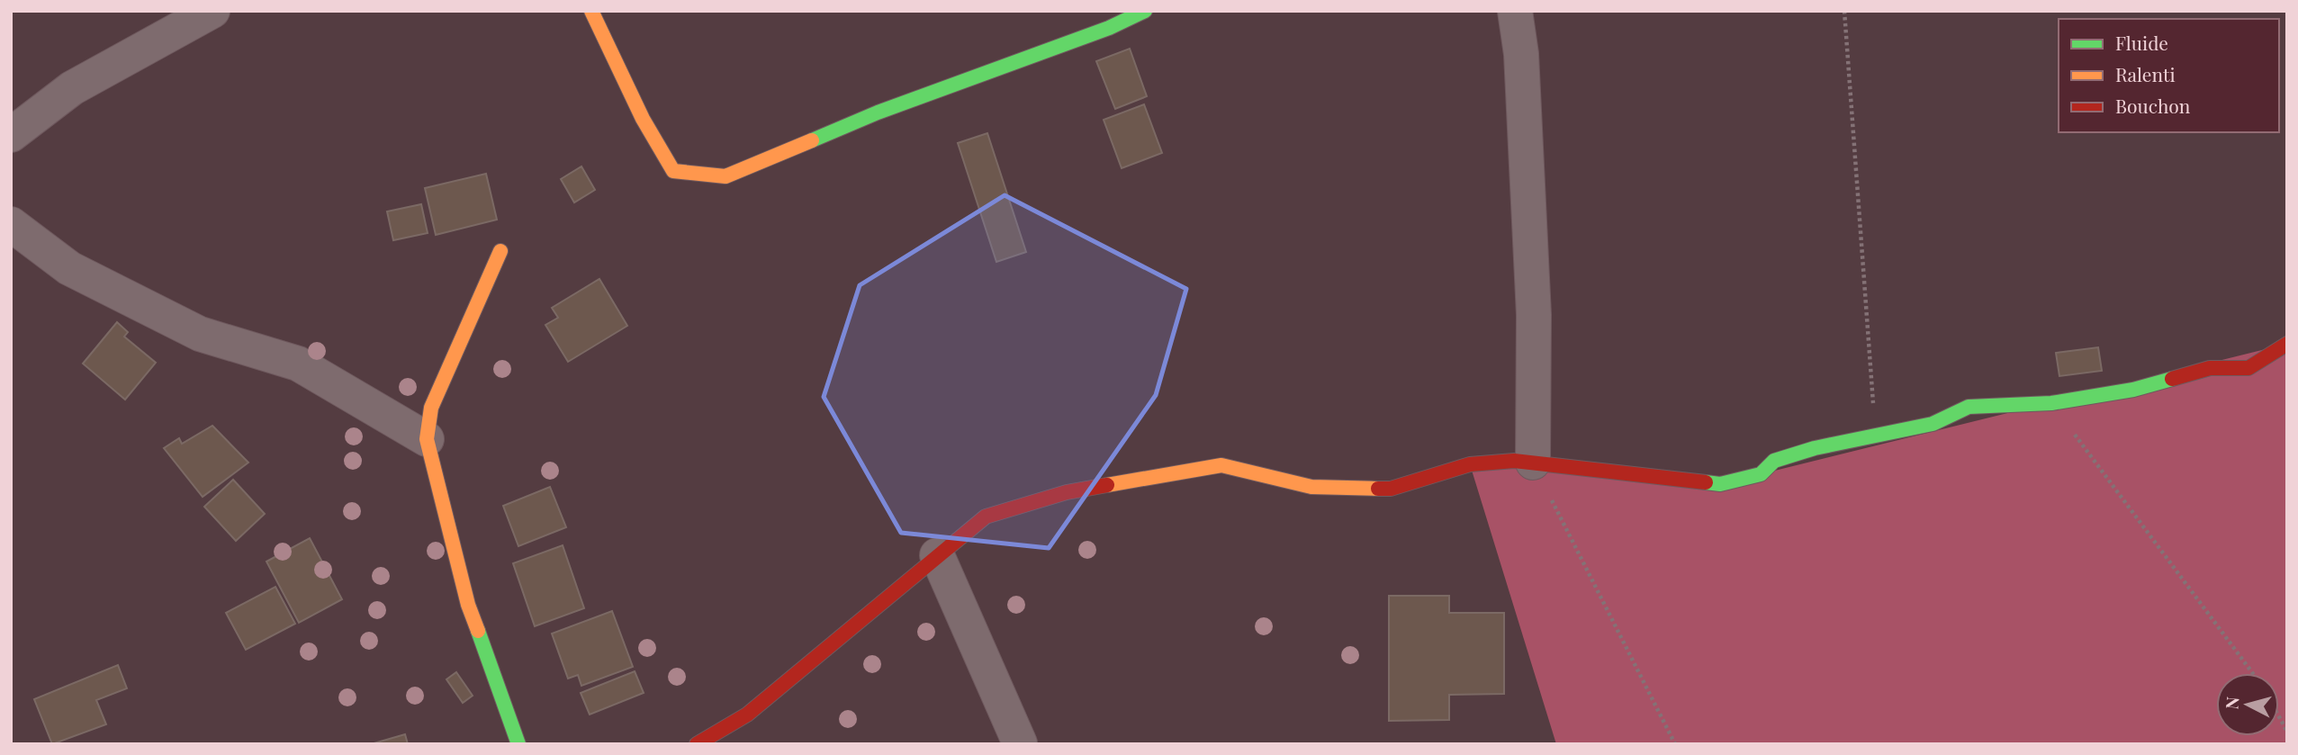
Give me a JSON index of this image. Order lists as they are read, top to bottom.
{
  "legend": ["Fluide", "Ralenti", "Bouchon"],
  "north": "left"
}
